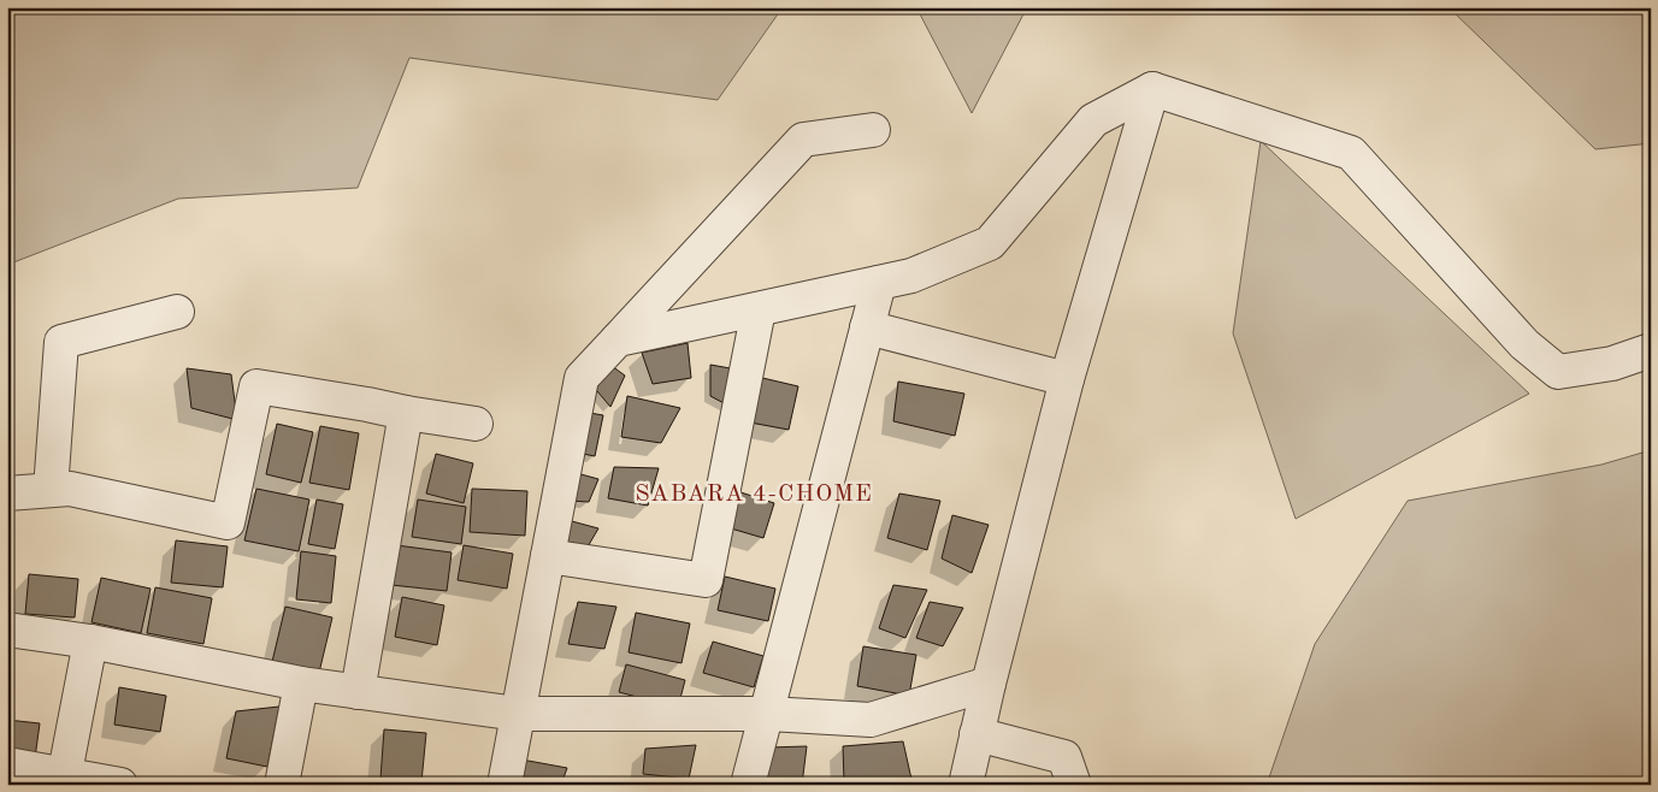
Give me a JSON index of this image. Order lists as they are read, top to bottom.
{
  "districts": ["SABARA 4-CHOME"]
}
